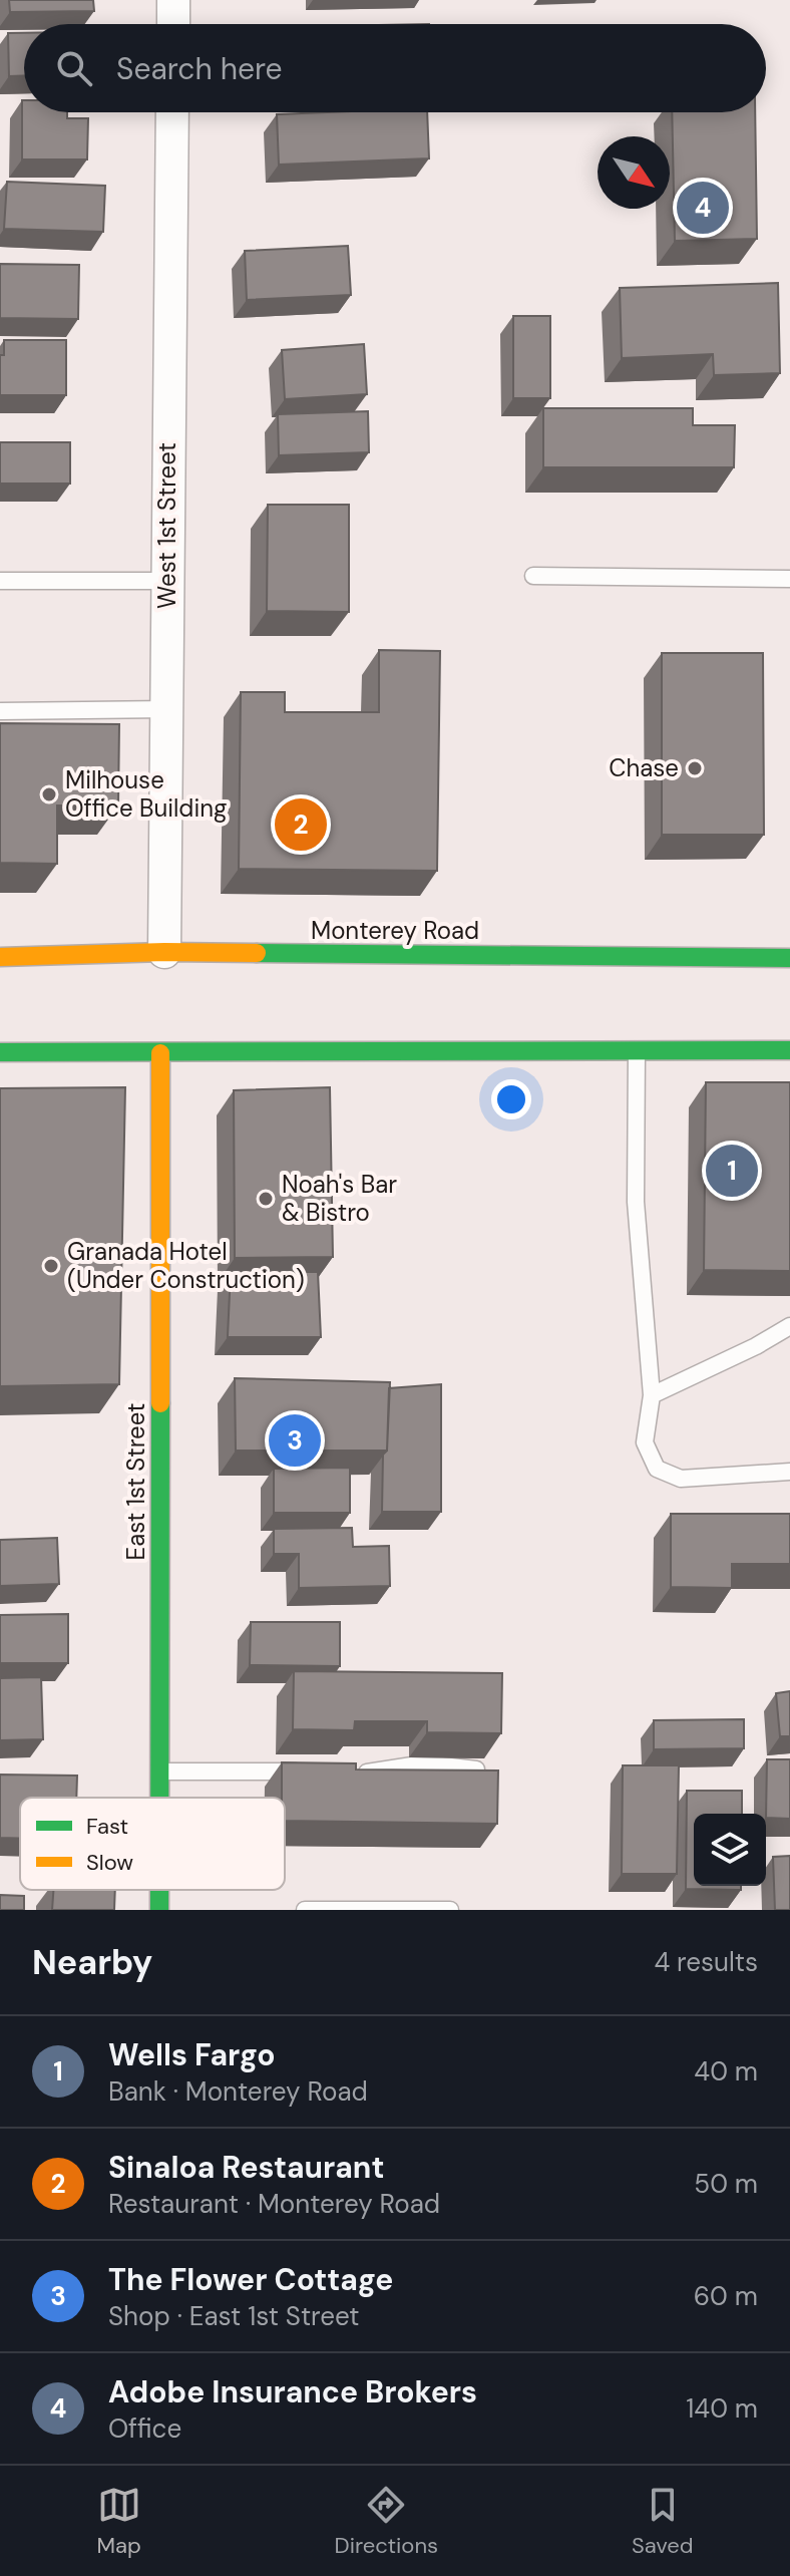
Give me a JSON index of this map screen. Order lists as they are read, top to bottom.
{
  "streets": {
    "main road": ["Monterey Road", "East 1st Street"],
    "street": ["West 1st Street"]
  },
  "crossings": [
    ["West 1st Street", "Monterey Road"]
  ],
  "places": [
    "Chase",
    "Milhouse Office Building",
    "Noah's Bar & Bistro",
    "Granada Hotel (Under Construction)"
  ],
  "legend": ["Fast", "Slow"],
  "north": "bottom right",
  "page": {
    "search": "Search here",
    "pins": [
      "4",
      "2",
      "1",
      "3"
    ],
    "heading": ["Nearby", "4 results"],
    "list": [
      {
        "mark": "1",
        "name": "Wells Fargo",
        "note": "Bank · Monterey Road",
        "value": "40 m"
      },
      {
        "mark": "2",
        "name": "Sinaloa Restaurant",
        "note": "Restaurant · Monterey Road",
        "value": "50 m"
      },
      {
        "mark": "3",
        "name": "The Flower Cottage",
        "note": "Shop · East 1st Street",
        "value": "60 m"
      },
      {
        "mark": "4",
        "name": "Adobe Insurance Brokers",
        "note": "Office",
        "value": "140 m"
      }
    ],
    "nav": ["Map", "Directions", "Saved"]
  }
}
